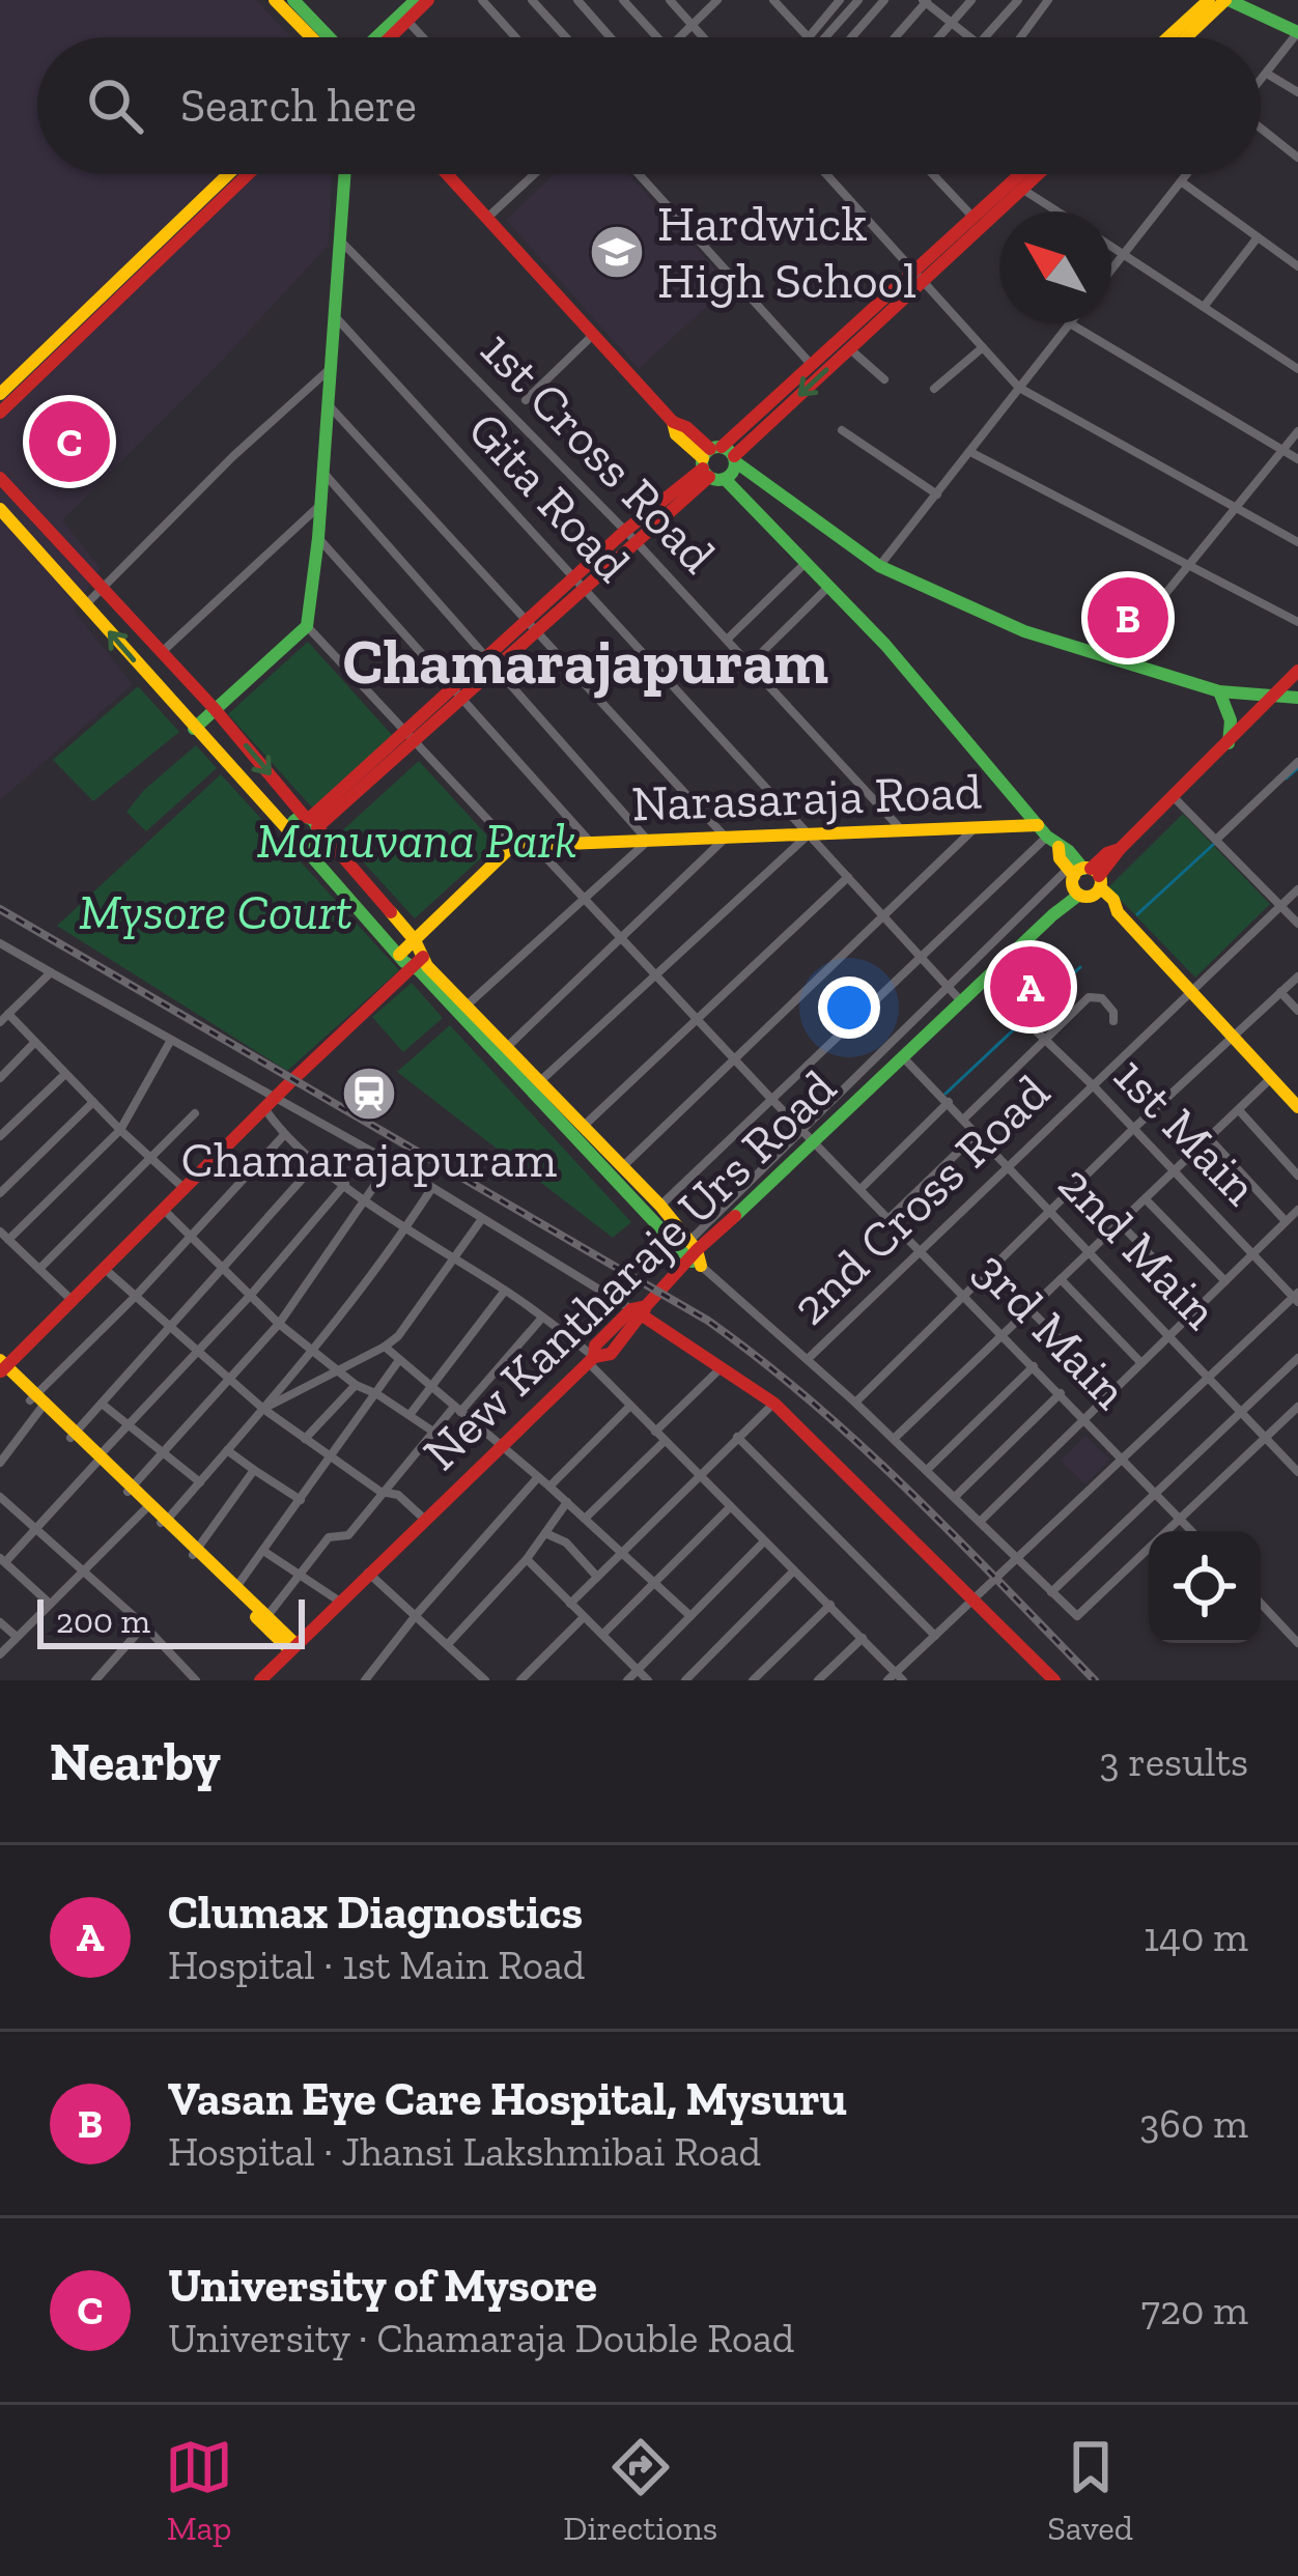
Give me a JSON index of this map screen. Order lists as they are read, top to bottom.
{
  "streets": {
    "main road": ["Narasaraja Road", "New Kantharaje Urs Road"],
    "street": [
      "1st Cross Road",
      "Gita Road",
      "1st Main",
      "2nd Cross Road",
      "2nd Main",
      "3rd Main"
    ]
  },
  "crossings": [
    ["1st Cross Road", "Narasaraja Road"],
    ["Gita Road", "Narasaraja Road"],
    ["Gita Road", "New Kantharaje Urs Road"],
    ["Narasaraja Road", "3rd Main"],
    ["1st Main", "2nd Cross Road"],
    ["1st Main", "New Kantharaje Urs Road"],
    ["2nd Cross Road", "2nd Main"],
    ["2nd Cross Road", "3rd Main"],
    ["2nd Main", "New Kantharaje Urs Road"],
    ["New Kantharaje Urs Road", "3rd Main"]
  ],
  "districts": ["Chamarajapuram"],
  "parks": ["Manuvana Park", "Mysore Court"],
  "places": {
    "school or university": ["Hardwick High School"],
    "station": ["Chamarajapuram"]
  },
  "scale_bar": "200 m",
  "north": "top left",
  "page": {
    "search": "Search here",
    "pins": ["C", "B", "A"],
    "scale": "200 m",
    "heading": ["Nearby", "3 results"],
    "list": [
      {
        "mark": "A",
        "name": "Clumax Diagnostics",
        "note": "Hospital · 1st Main Road",
        "value": "140 m"
      },
      {
        "mark": "B",
        "name": "Vasan Eye Care Hospital, Mysuru",
        "note": "Hospital · Jhansi Lakshmibai Road",
        "value": "360 m"
      },
      {
        "mark": "C",
        "name": "University of Mysore",
        "note": "University · Chamaraja Double Road",
        "value": "720 m"
      }
    ],
    "nav": ["Map", "Directions", "Saved"]
  }
}
